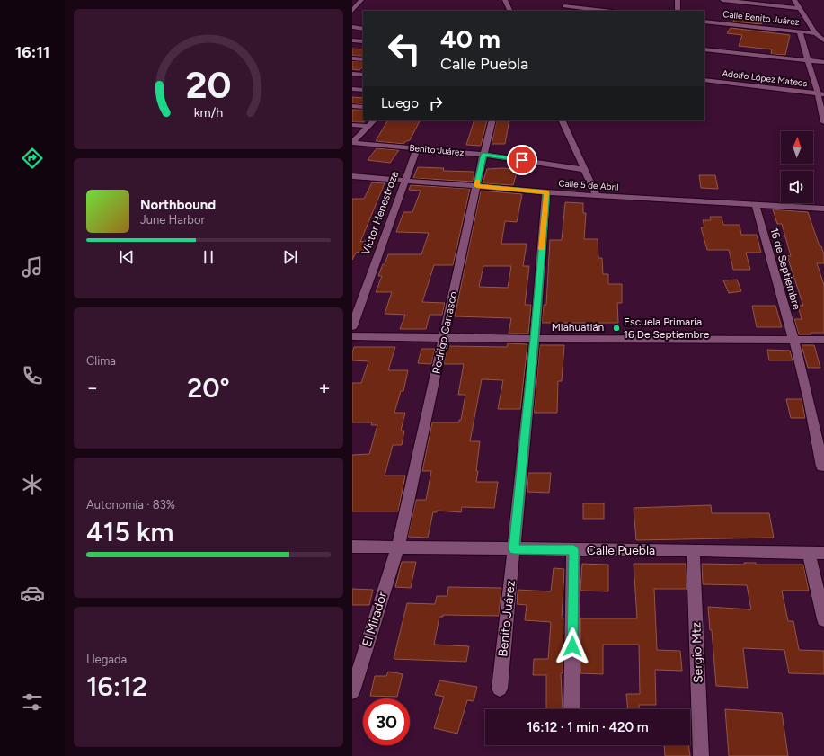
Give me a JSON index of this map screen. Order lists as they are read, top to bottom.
{
  "streets": {
    "street": [
      "Calle Benito Juárez",
      "Adolfo López Mateos",
      "Benito Juárez",
      "Calle 5 de Abril",
      "Víctor Henestroza",
      "16 de Septiembre",
      "Miahuatlán",
      "Rodrigo Carrasco",
      "Calle Puebla",
      "El Mirador",
      "Sergio Mtz"
    ]
  },
  "crossings": [
    ["Benito Juárez", "Calle 5 de Abril"],
    ["Benito Juárez", "Víctor Henestroza"],
    ["Benito Juárez", "Miahuatlán"],
    ["Benito Juárez", "Rodrigo Carrasco"],
    ["Benito Juárez", "Calle Puebla"],
    ["Calle 5 de Abril", "Víctor Henestroza"],
    ["Calle 5 de Abril", "16 de Septiembre"],
    ["Calle 5 de Abril", "Rodrigo Carrasco"],
    ["16 de Septiembre", "Miahuatlán"],
    ["Miahuatlán", "Rodrigo Carrasco"],
    ["Rodrigo Carrasco", "Calle Puebla"],
    ["Rodrigo Carrasco", "El Mirador"],
    ["Calle Puebla", "El Mirador"],
    ["Calle Puebla", "Sergio Mtz"]
  ],
  "places": ["Escuela Primaria 16 De Septiembre"],
  "north": "top",
  "page": {
    "tabs": "16:11",
    "turn": ["40 m", "Calle Puebla"],
    "then": "Luego",
    "song": ["Northbound", "June Harbor"],
    "tile": [
      "Clima",
      ["Autonomía · 83%", "415 km"],
      ["Llegada", "16:12"]
    ],
    "heat": ["−", "20°", "+"],
    "limit": "30",
    "trip": "16:12 · 1 min · 420 m",
    "gauge": ["20", "km/h"]
  }
}
